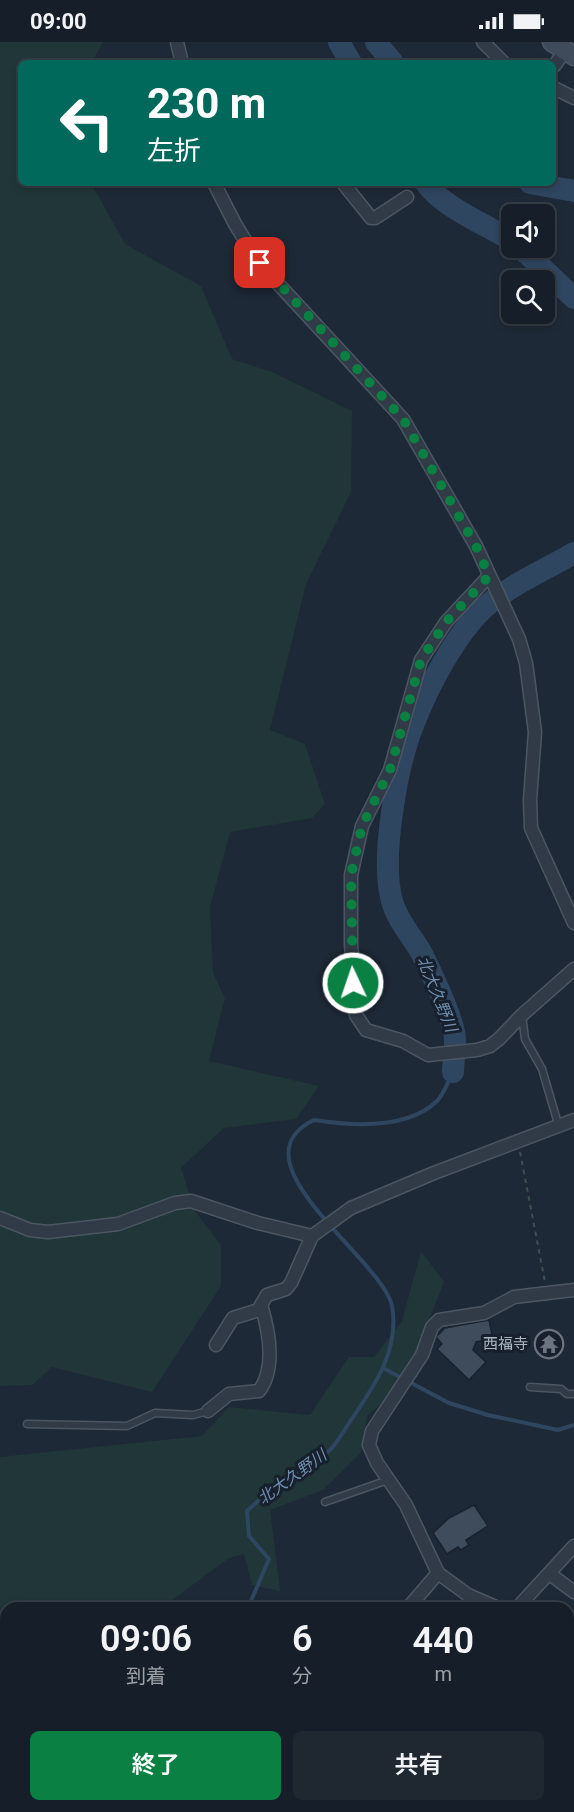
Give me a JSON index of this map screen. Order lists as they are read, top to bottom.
{
  "water": ["北大久野川"],
  "places": {
    "temple": ["西福寺"]
  },
  "page": {
    "status": "09:00",
    "turn": ["230 m", "左折"],
    "eta": [
      "09:06",
      "到着",
      "6",
      "分",
      "440",
      "m"
    ],
    "buttons": ["終了", "共有"]
  }
}
